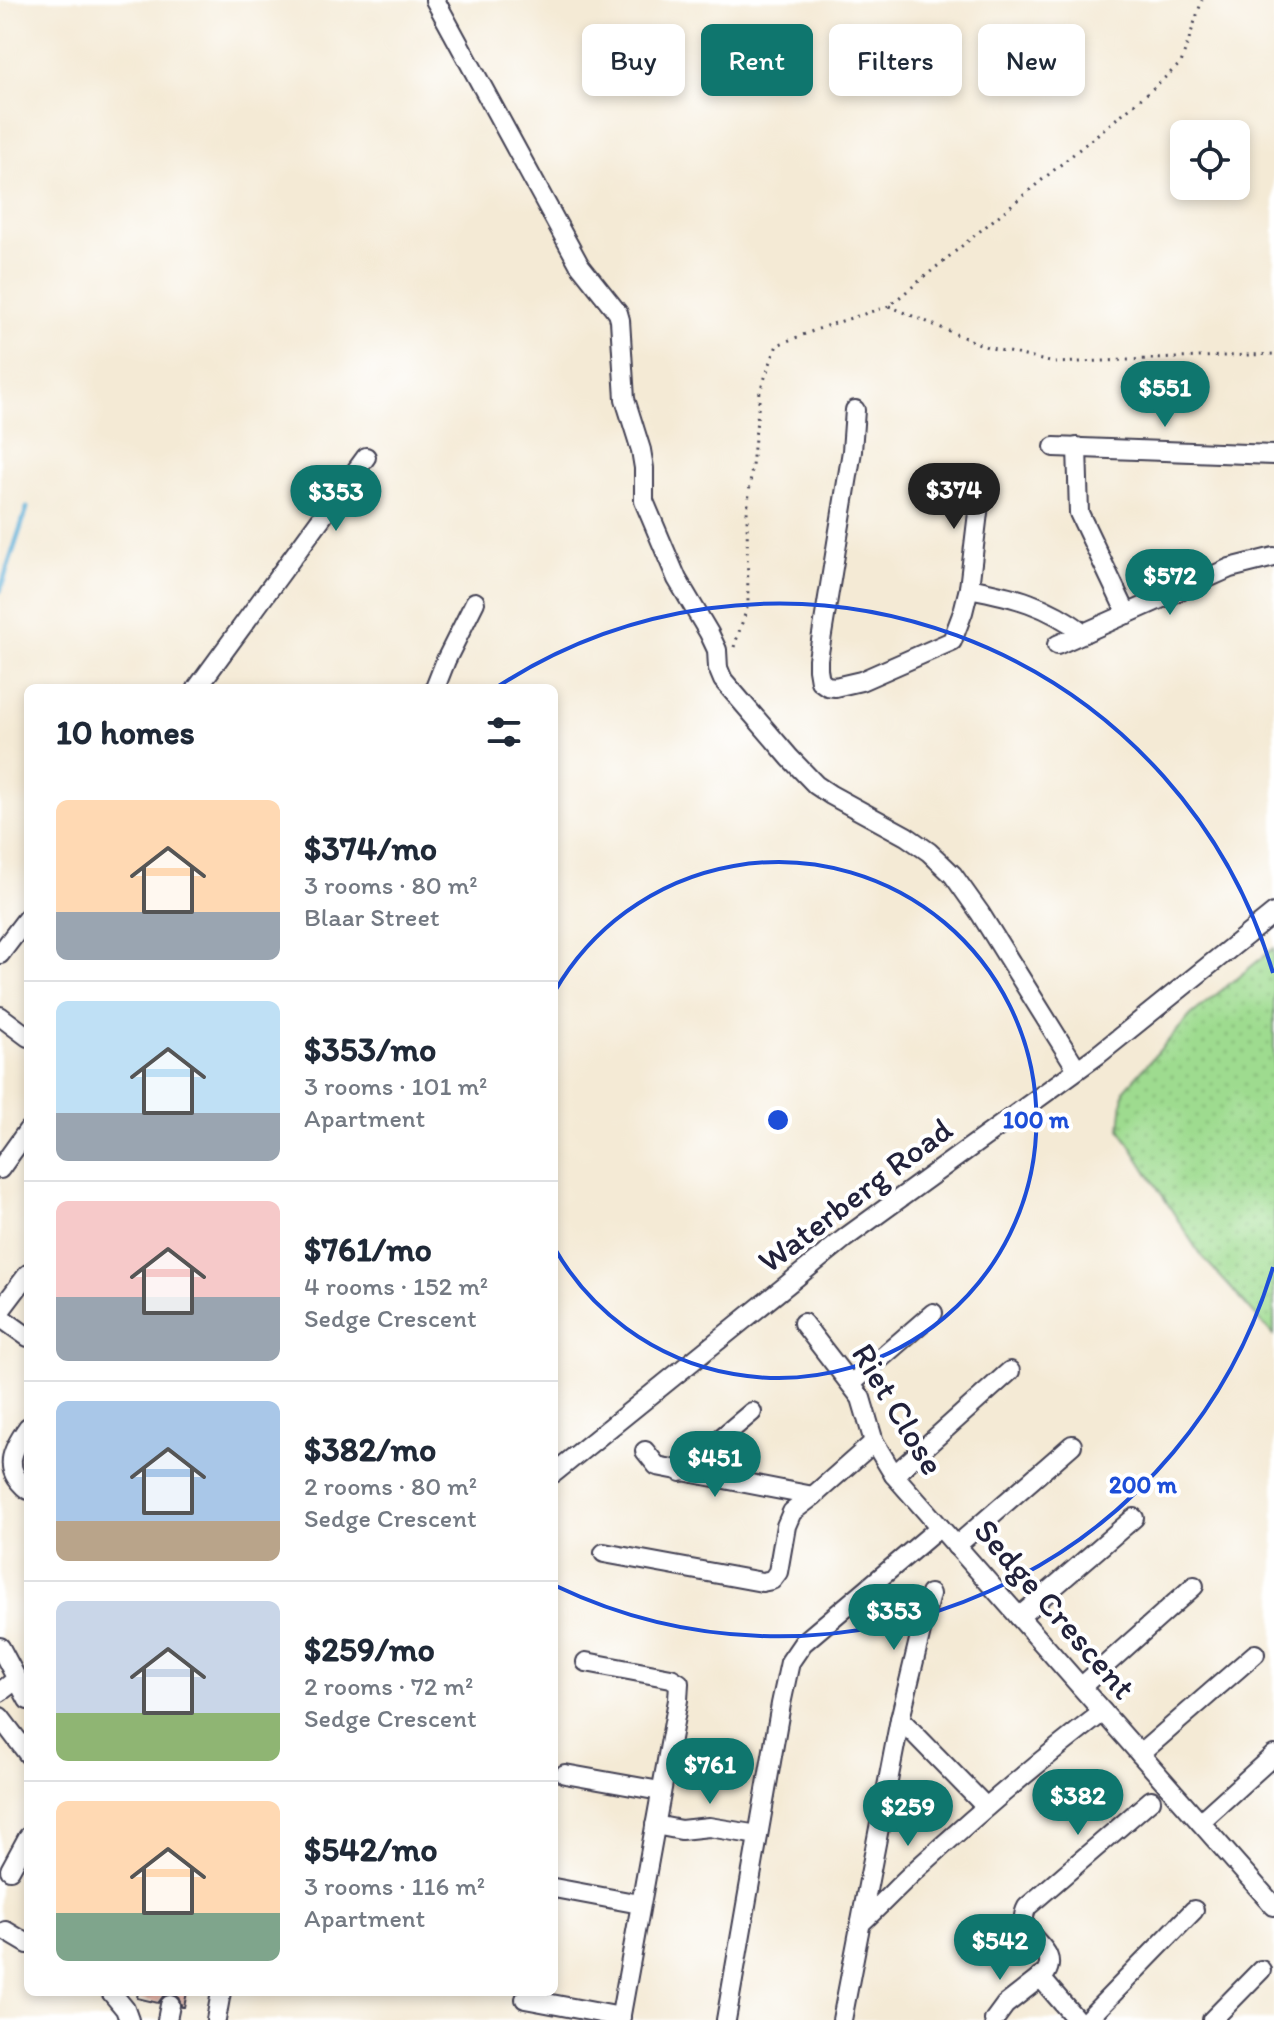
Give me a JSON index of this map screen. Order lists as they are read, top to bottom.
{
  "streets": {
    "street": ["Waterberg Road", "Riet Close", "Sedge Crescent"]
  },
  "crossings": [
    ["Riet Close", "Sedge Crescent"]
  ],
  "page": {
    "chip": [
      "Buy",
      "Rent",
      "Filters",
      "New"
    ],
    "price": [
      "$551",
      "$374",
      "$353",
      "$572",
      "$451",
      "$353",
      "$761",
      "$382",
      "$259",
      "$542"
    ],
    "heading": "10 homes",
    "list": [
      {
        "name": "$374/mo",
        "note": "3 rooms · 80 m² · Blaar Street"
      },
      {
        "name": "$353/mo",
        "note": "3 rooms · 101 m² · Apartment"
      },
      {
        "name": "$761/mo",
        "note": "4 rooms · 152 m² · Sedge Crescent"
      },
      {
        "name": "$382/mo",
        "note": "2 rooms · 80 m² · Sedge Crescent"
      },
      {
        "name": "$259/mo",
        "note": "2 rooms · 72 m² · Sedge Crescent"
      },
      {
        "name": "$542/mo",
        "note": "3 rooms · 116 m² · Apartment"
      }
    ]
  },
  "rings": ["100 m", "200 m"]
}
